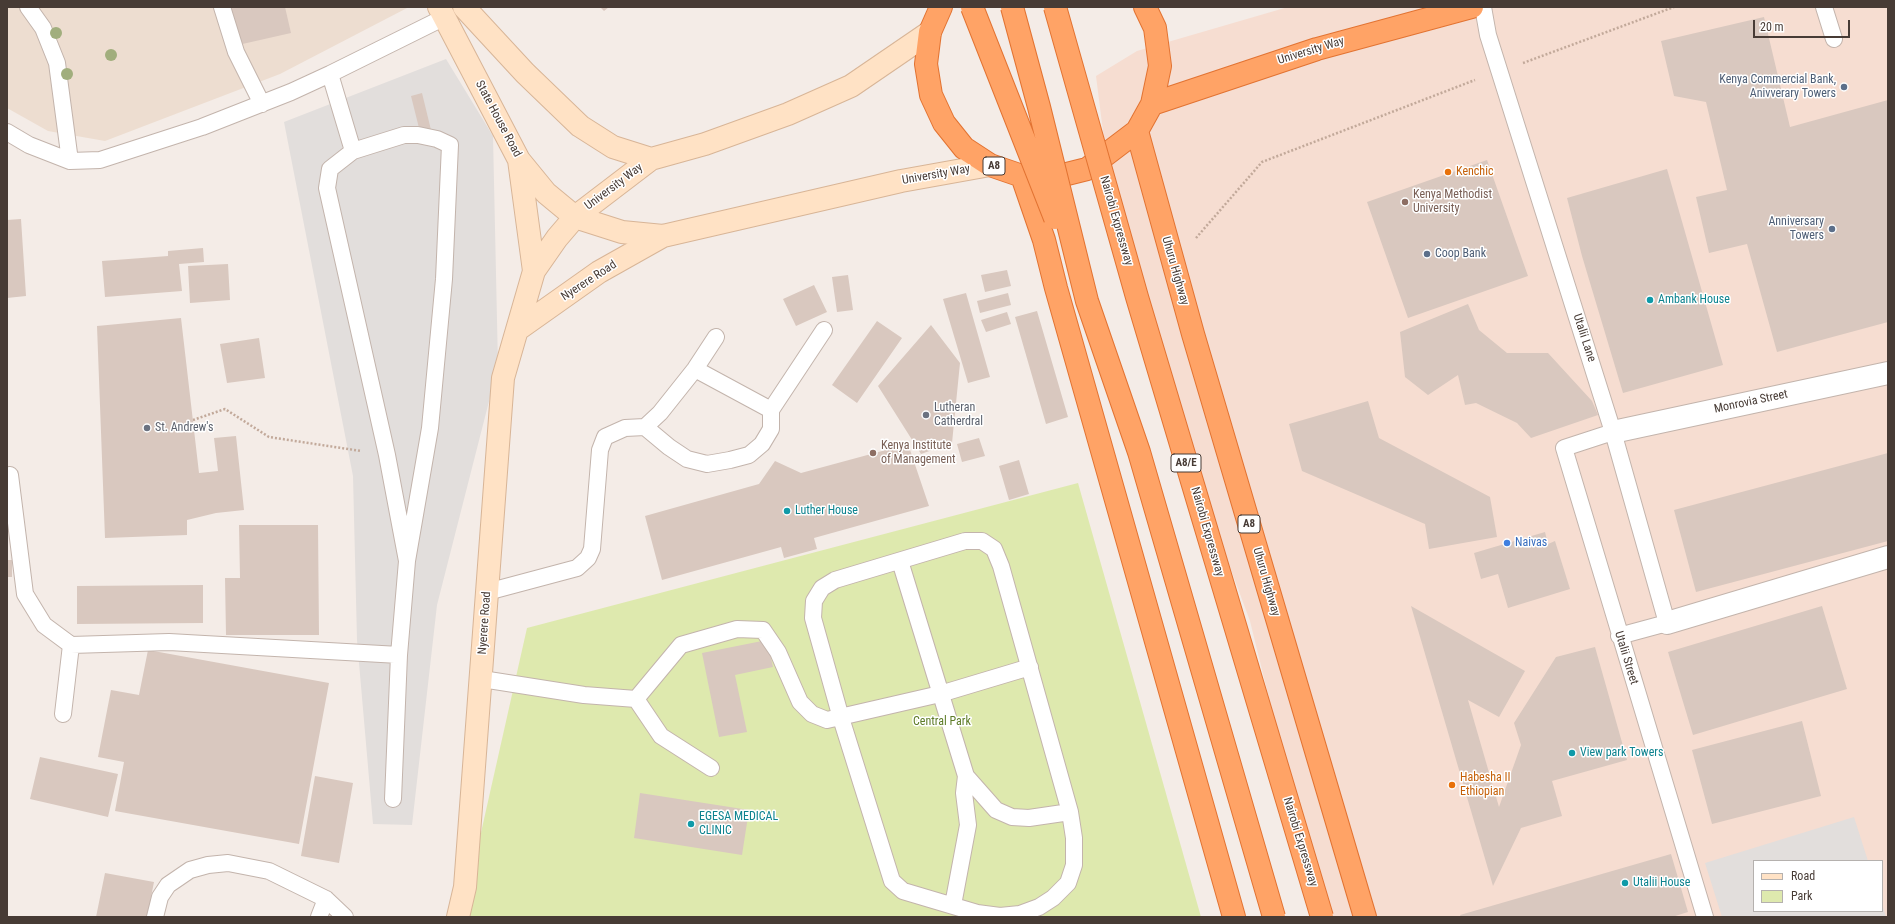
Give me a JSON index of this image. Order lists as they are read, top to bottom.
{
  "streets": {
    "highway": [
      "University Way",
      "A8",
      "Nairobi Expressway",
      "Uhuru Highway",
      "A8/E"
    ],
    "street": ["State House Road", "Nyerere Road", "Monrovia Street"],
    "lane": ["Utalii Lane", "Utalii Street"]
  },
  "crossings": [
    ["University Way", "State House Road"],
    ["University Way", "A8"],
    ["University Way", "Nyerere Road"],
    ["State House Road", "Nyerere Road"],
    ["A8", "Uhuru Highway"],
    ["Utalii Lane", "Monrovia Street"],
    ["Utalii Lane", "Utalii Street"],
    ["Monrovia Street", "Utalii Street"]
  ],
  "parks": ["Central Park"],
  "places": [
    "Kenya Commercial Bank, Anivverary Towers",
    "Kenchic",
    "Kenya Methodist University",
    "Anniversary Towers",
    "Coop Bank",
    "Ambank House",
    "Lutheran Catherdral",
    "St. Andrew's",
    "Kenya Institute of Management",
    "Luther House",
    "Naivas",
    "View park Towers",
    "Habesha II Ethiopian",
    "EGESA MEDICAL CLINIC",
    "Utalii House"
  ],
  "legend": ["Road", "Park"],
  "scale_bar": "20 m"
}
